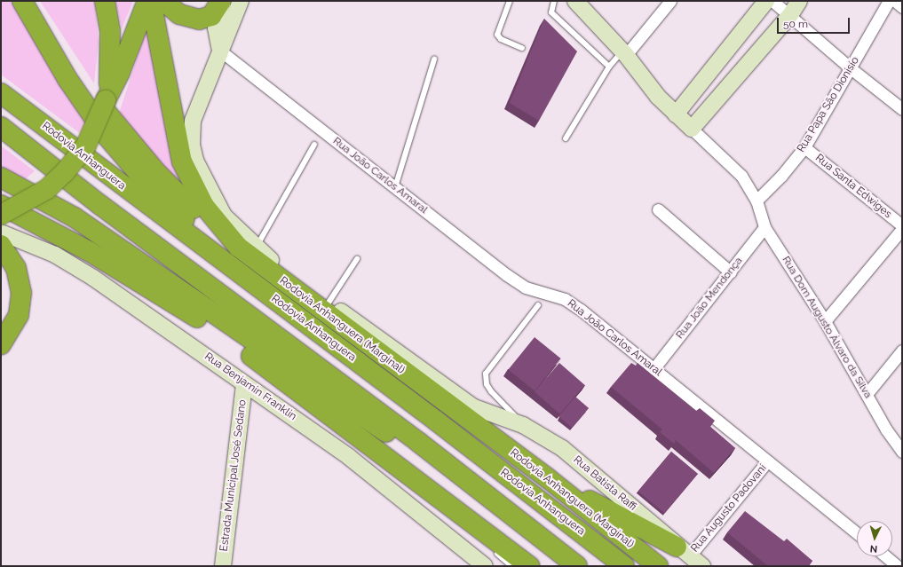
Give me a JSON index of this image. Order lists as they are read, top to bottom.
{
  "streets": {
    "highway": ["Rodovia Anhanguera", "Rodovia Anhanguera (Marginal)"],
    "street": [
      "Rua Papa São Dionisío",
      "Rua João Carlos Amaral",
      "Rua Santa Edwiges",
      "Rua João Mendonça",
      "Rua Dom Augusto Álvaro da Silva",
      "Rua Benjamin Franklin",
      "Estrada Municipal José Sedano",
      "Rua Batista Raffi",
      "Rua Augusto Padovani"
    ]
  },
  "crossings": [
    ["Rua Papa São Dionisío", "Rua Santa Edwiges"],
    ["Rua Papa São Dionisío", "Rua Dom Augusto Álvaro da Silva"],
    ["Rua João Carlos Amaral", "Rua João Mendonça"],
    ["Rua João Carlos Amaral", "Rua Batista Raffi"],
    ["Rua João Carlos Amaral", "Rua Augusto Padovani"],
    ["Rua João Mendonça", "Rua Dom Augusto Álvaro da Silva"],
    ["Rodovia Anhanguera (Marginal)", "Rua Batista Raffi"],
    ["Rua Benjamin Franklin", "Estrada Municipal José Sedano"],
    ["Rua Batista Raffi", "Rua Augusto Padovani"]
  ],
  "scale_bar": "50 m",
  "north": "bottom"
}
